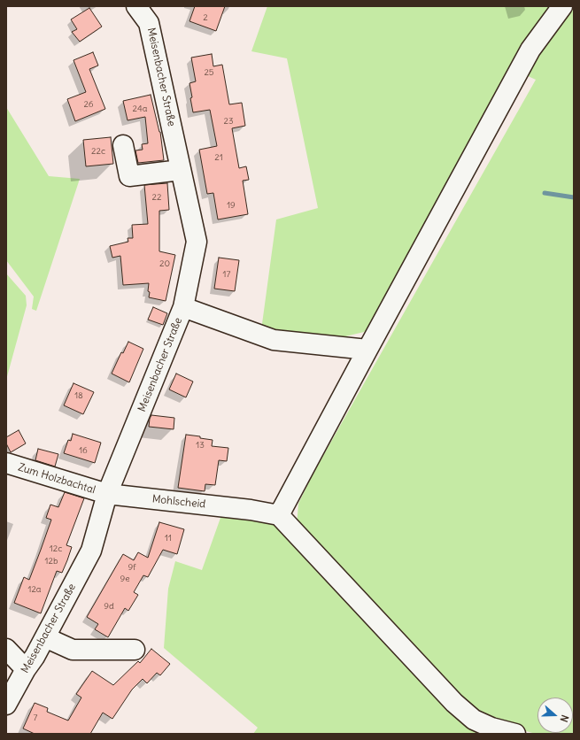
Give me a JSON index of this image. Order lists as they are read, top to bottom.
{
  "streets": {
    "street": ["Meisenbacher Straße", "Zum Holzbachtal", "Mohlscheid"]
  },
  "crossings": [
    ["Meisenbacher Straße", "Zum Holzbachtal"],
    ["Meisenbacher Straße", "Mohlscheid"],
    ["Zum Holzbachtal", "Mohlscheid"]
  ],
  "house_numbers": [
    "2",
    "25",
    "26",
    "24a",
    "23",
    "22c",
    "21",
    "22",
    "19",
    "20",
    "17",
    "18",
    "13",
    "16",
    "11",
    "12c",
    "12b",
    "9f",
    "9e",
    "12a",
    "9d",
    "7"
  ],
  "north": "right"
}
